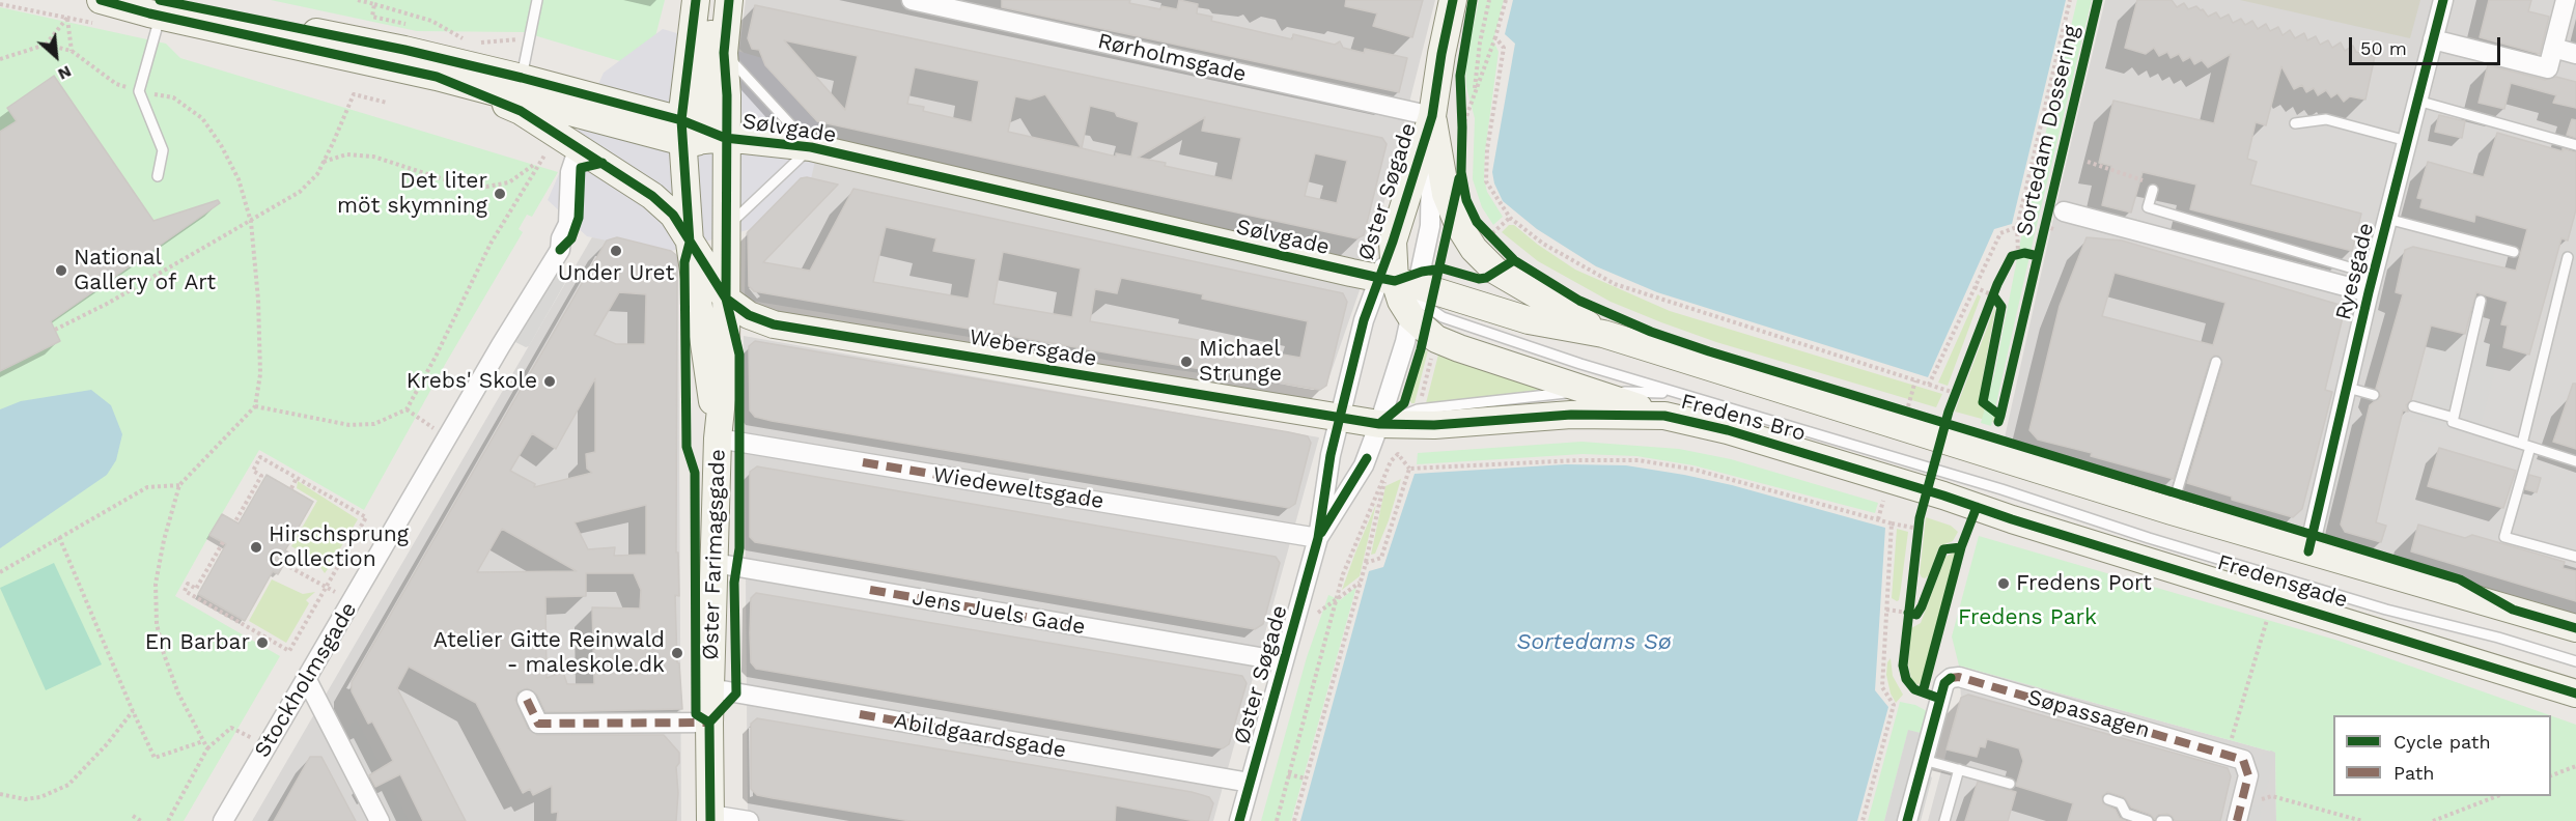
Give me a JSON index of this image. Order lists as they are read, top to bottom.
{
  "streets": {
    "street": [
      "Rørholmsgade",
      "Sølvgade",
      "Sortedam Dossering",
      "Øster Søgade",
      "Ryesgade",
      "Webersgade",
      "Fredens Bro",
      "Wiedeweltsgade",
      "Øster Farimagsgade",
      "Fredensgade",
      "Jens Juels Gade",
      "Stockholmsgade",
      "Søpassagen",
      "Abildgaardsgade"
    ]
  },
  "crossings": [
    ["Rørholmsgade", "Øster Søgade"],
    ["Sølvgade", "Øster Søgade"],
    ["Sølvgade", "Webersgade"],
    ["Sølvgade", "Fredens Bro"],
    ["Sølvgade", "Øster Farimagsgade"],
    ["Sølvgade", "Stockholmsgade"],
    ["Sortedam Dossering", "Ryesgade"],
    ["Øster Søgade", "Webersgade"],
    ["Øster Søgade", "Fredens Bro"],
    ["Øster Søgade", "Wiedeweltsgade"],
    ["Øster Søgade", "Jens Juels Gade"],
    ["Øster Søgade", "Abildgaardsgade"],
    ["Ryesgade", "Fredensgade"],
    ["Webersgade", "Fredens Bro"],
    ["Webersgade", "Øster Farimagsgade"],
    ["Fredens Bro", "Fredensgade"],
    ["Wiedeweltsgade", "Øster Farimagsgade"],
    ["Øster Farimagsgade", "Jens Juels Gade"],
    ["Øster Farimagsgade", "Abildgaardsgade"]
  ],
  "water": ["Sortedams Sø"],
  "parks": ["Fredens Park"],
  "places": [
    "Det liter möt skymning",
    "Under Uret",
    "National Gallery of Art",
    "Michael Strunge",
    "Krebs' Skole",
    "Hirschsprung Collection",
    "Fredens Port",
    "En Barbar",
    "Atelier Gitte Reinwald - maleskole.dk"
  ],
  "legend": ["Cycle path", "Path"],
  "scale_bar": "50 m",
  "north": "bottom right"
}
